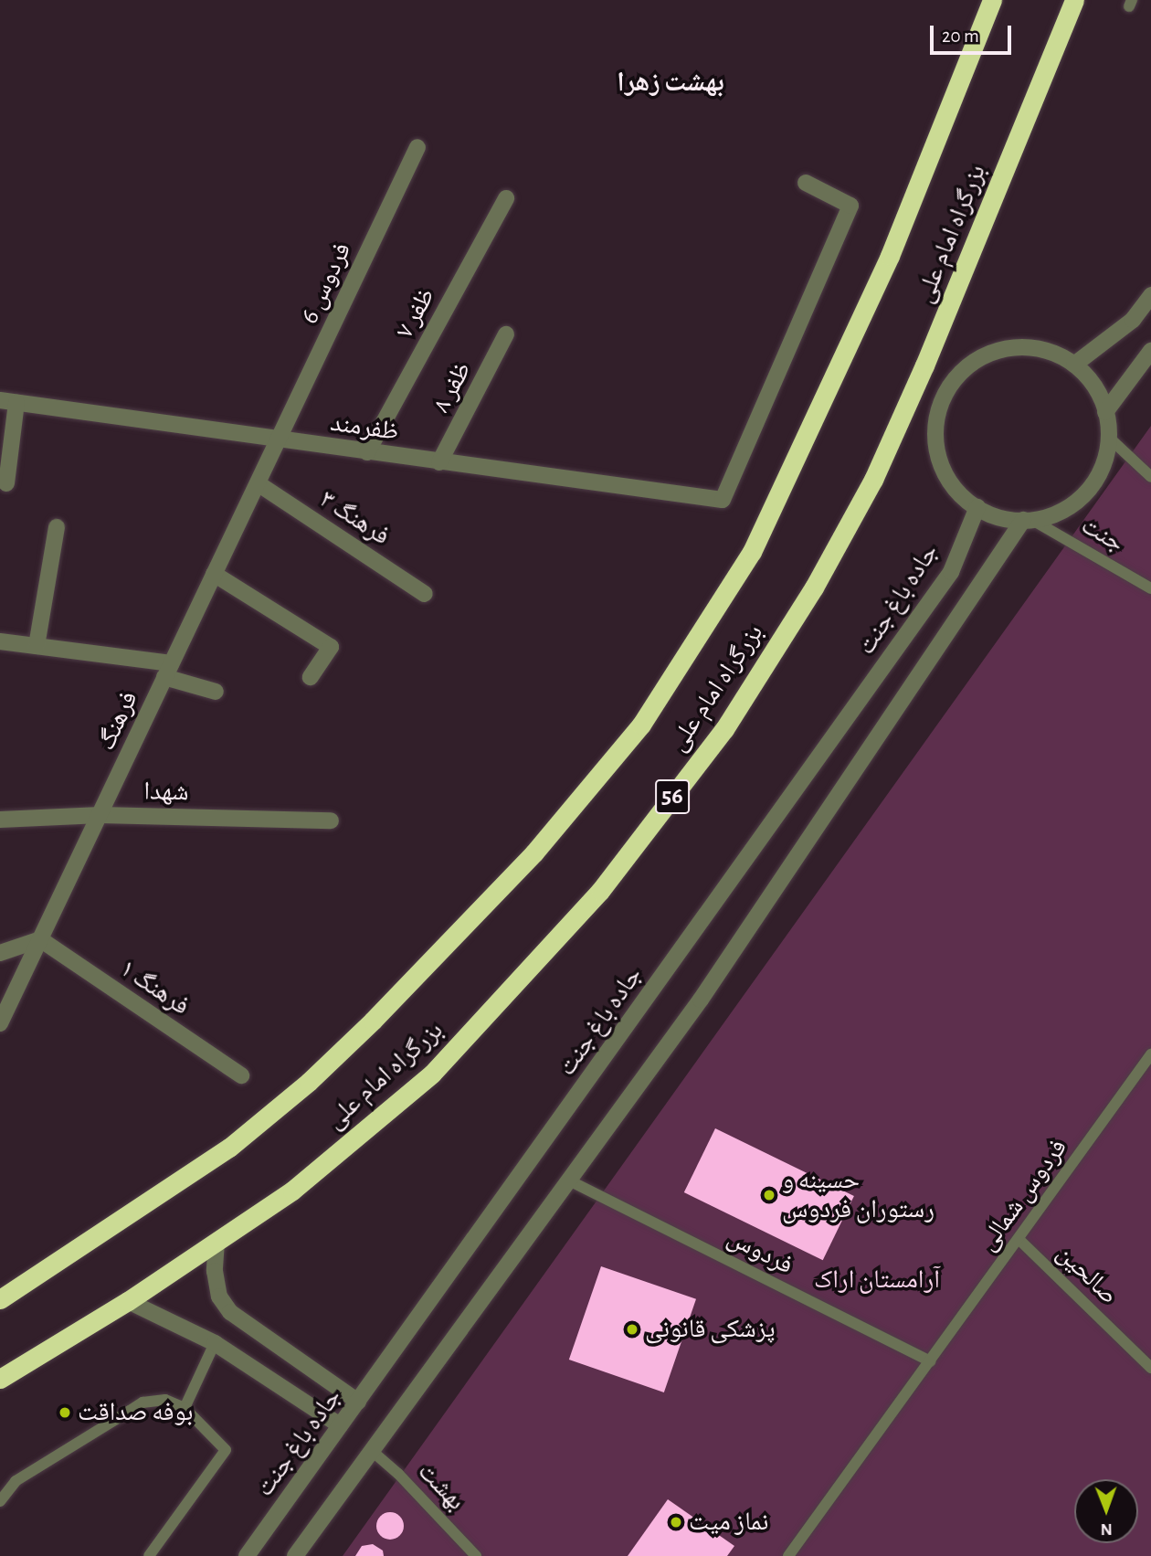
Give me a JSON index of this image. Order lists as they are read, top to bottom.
{
  "streets": {
    "highway": ["بزرگراه امام علی", "56"],
    "street": [
      "فردوس 6",
      "ظفر ۷",
      "ظفر ۸",
      "ظفرمند",
      "فرهنگ ۳",
      "جاده باغ جنت",
      "فرهنگ",
      "شهدا",
      "فرهنگ ۱"
    ],
    "lane": [
      "جنت",
      "فردوس شمالی",
      "فردوس",
      "صالحین",
      "بهشت"
    ]
  },
  "crossings": [
    ["فردوس 6", "ظفرمند"],
    ["فردوس 6", "فرهنگ"],
    ["ظفر ۷", "ظفرمند"],
    ["ظفر ۸", "ظفرمند"],
    ["ظفرمند", "فرهنگ"],
    ["فرهنگ ۳", "فرهنگ"],
    ["جنت", "جاده باغ جنت"],
    ["فرهنگ", "شهدا"],
    ["فرهنگ", "فرهنگ ۱"],
    ["فردوس شمالی", "فردوس"],
    ["فردوس شمالی", "صالحین"]
  ],
  "districts": ["بهشت زهرا"],
  "parks": ["آرامستان اراک"],
  "places": [
    "حسینه و رستوران فردوس",
    "پزشکی قانونی",
    "بوفه صداقت",
    "نماز میت"
  ],
  "scale_bar": "20 m",
  "north": "bottom"
}
